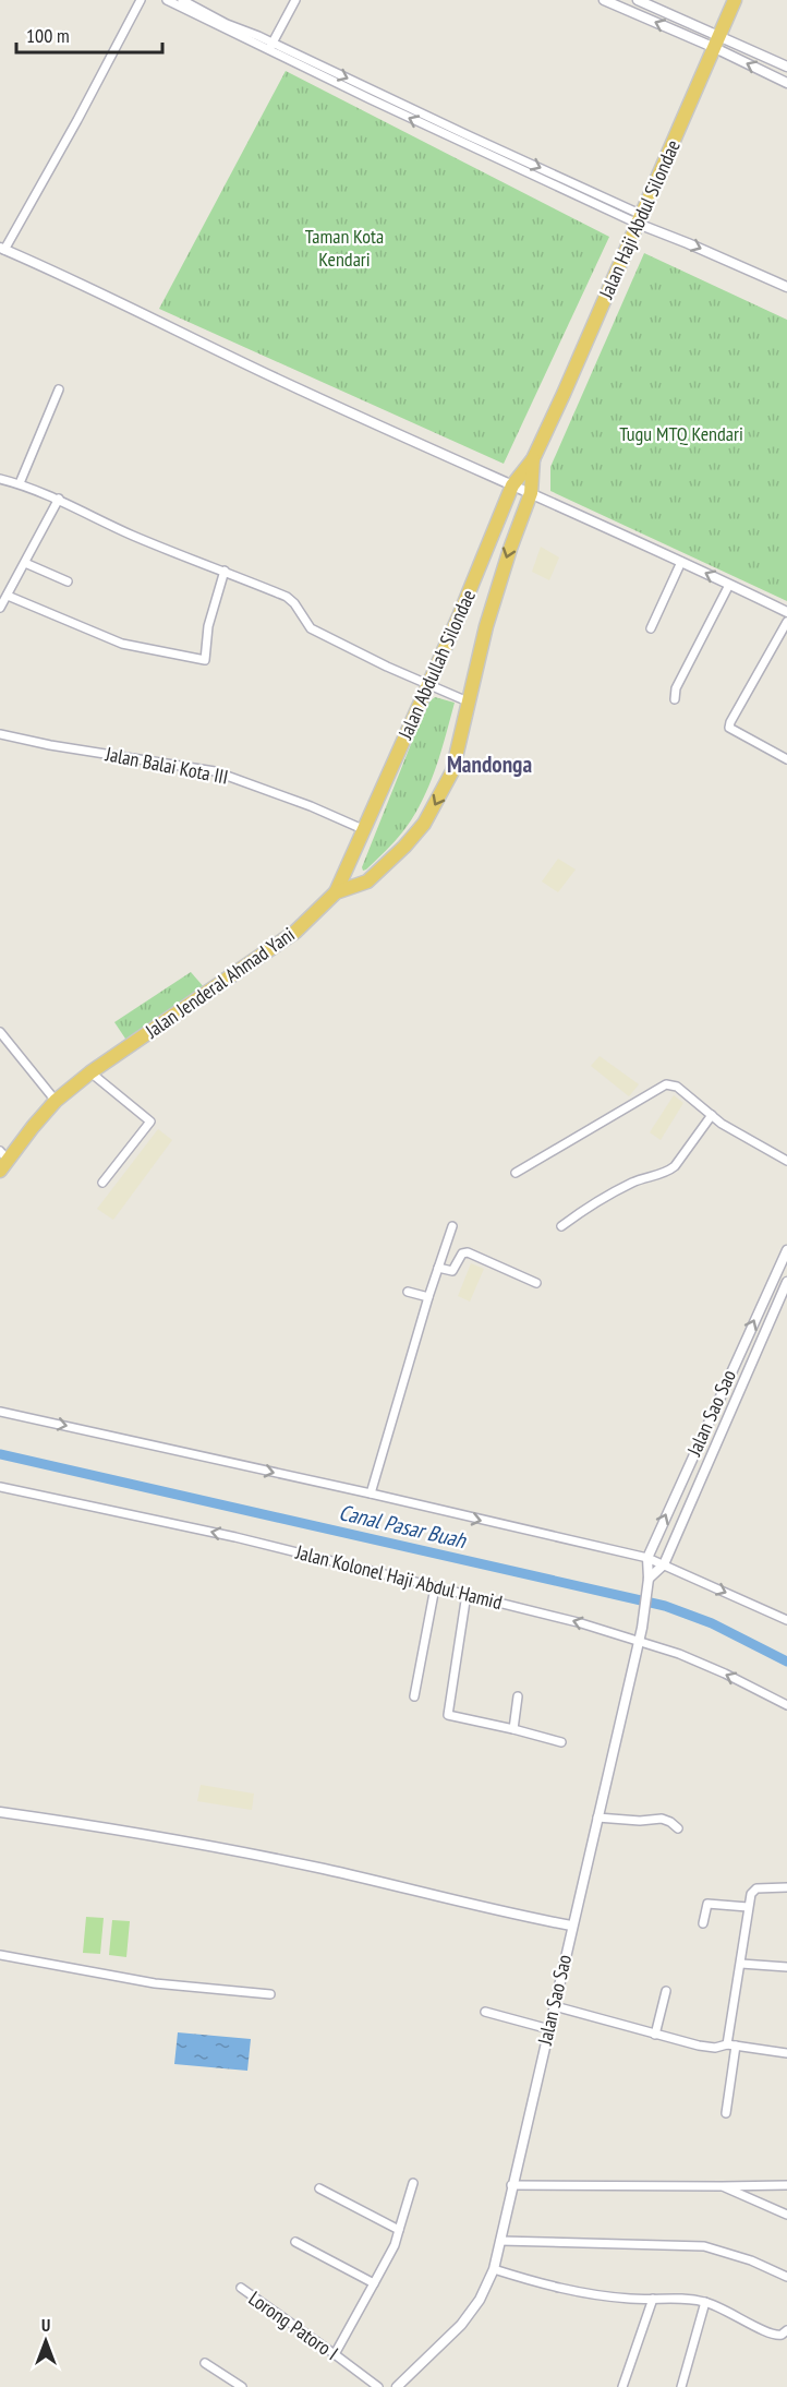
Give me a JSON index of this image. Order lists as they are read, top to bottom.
{
  "streets": {
    "highway": ["Jalan Haji Abdul Silondae", "Jalan Abdullah Silondae", "Jalan Jenderal Ahmad Yani"],
    "street": [
      "Jalan Balai Kota III",
      "Jalan Sao Sao",
      "Jalan Kolonel Haji Abdul Hamid",
      "Lorong Patoro I"
    ]
  },
  "crossings": [
    ["Jalan Haji Abdul Silondae", "Jalan Abdullah Silondae"],
    ["Jalan Abdullah Silondae", "Jalan Balai Kota III"],
    ["Jalan Abdullah Silondae", "Jalan Jenderal Ahmad Yani"],
    ["Jalan Sao Sao", "Jalan Kolonel Haji Abdul Hamid"]
  ],
  "one_way": ["Jalan Jenderal Ahmad Yani", "Jalan Kolonel Haji Abdul Hamid"],
  "districts": ["Mandonga"],
  "water": ["Canal Pasar Buah"],
  "parks": ["Taman Kota Kendari", "Tugu MTQ Kendari"],
  "scale_bar": "100 m",
  "north": "top"
}
